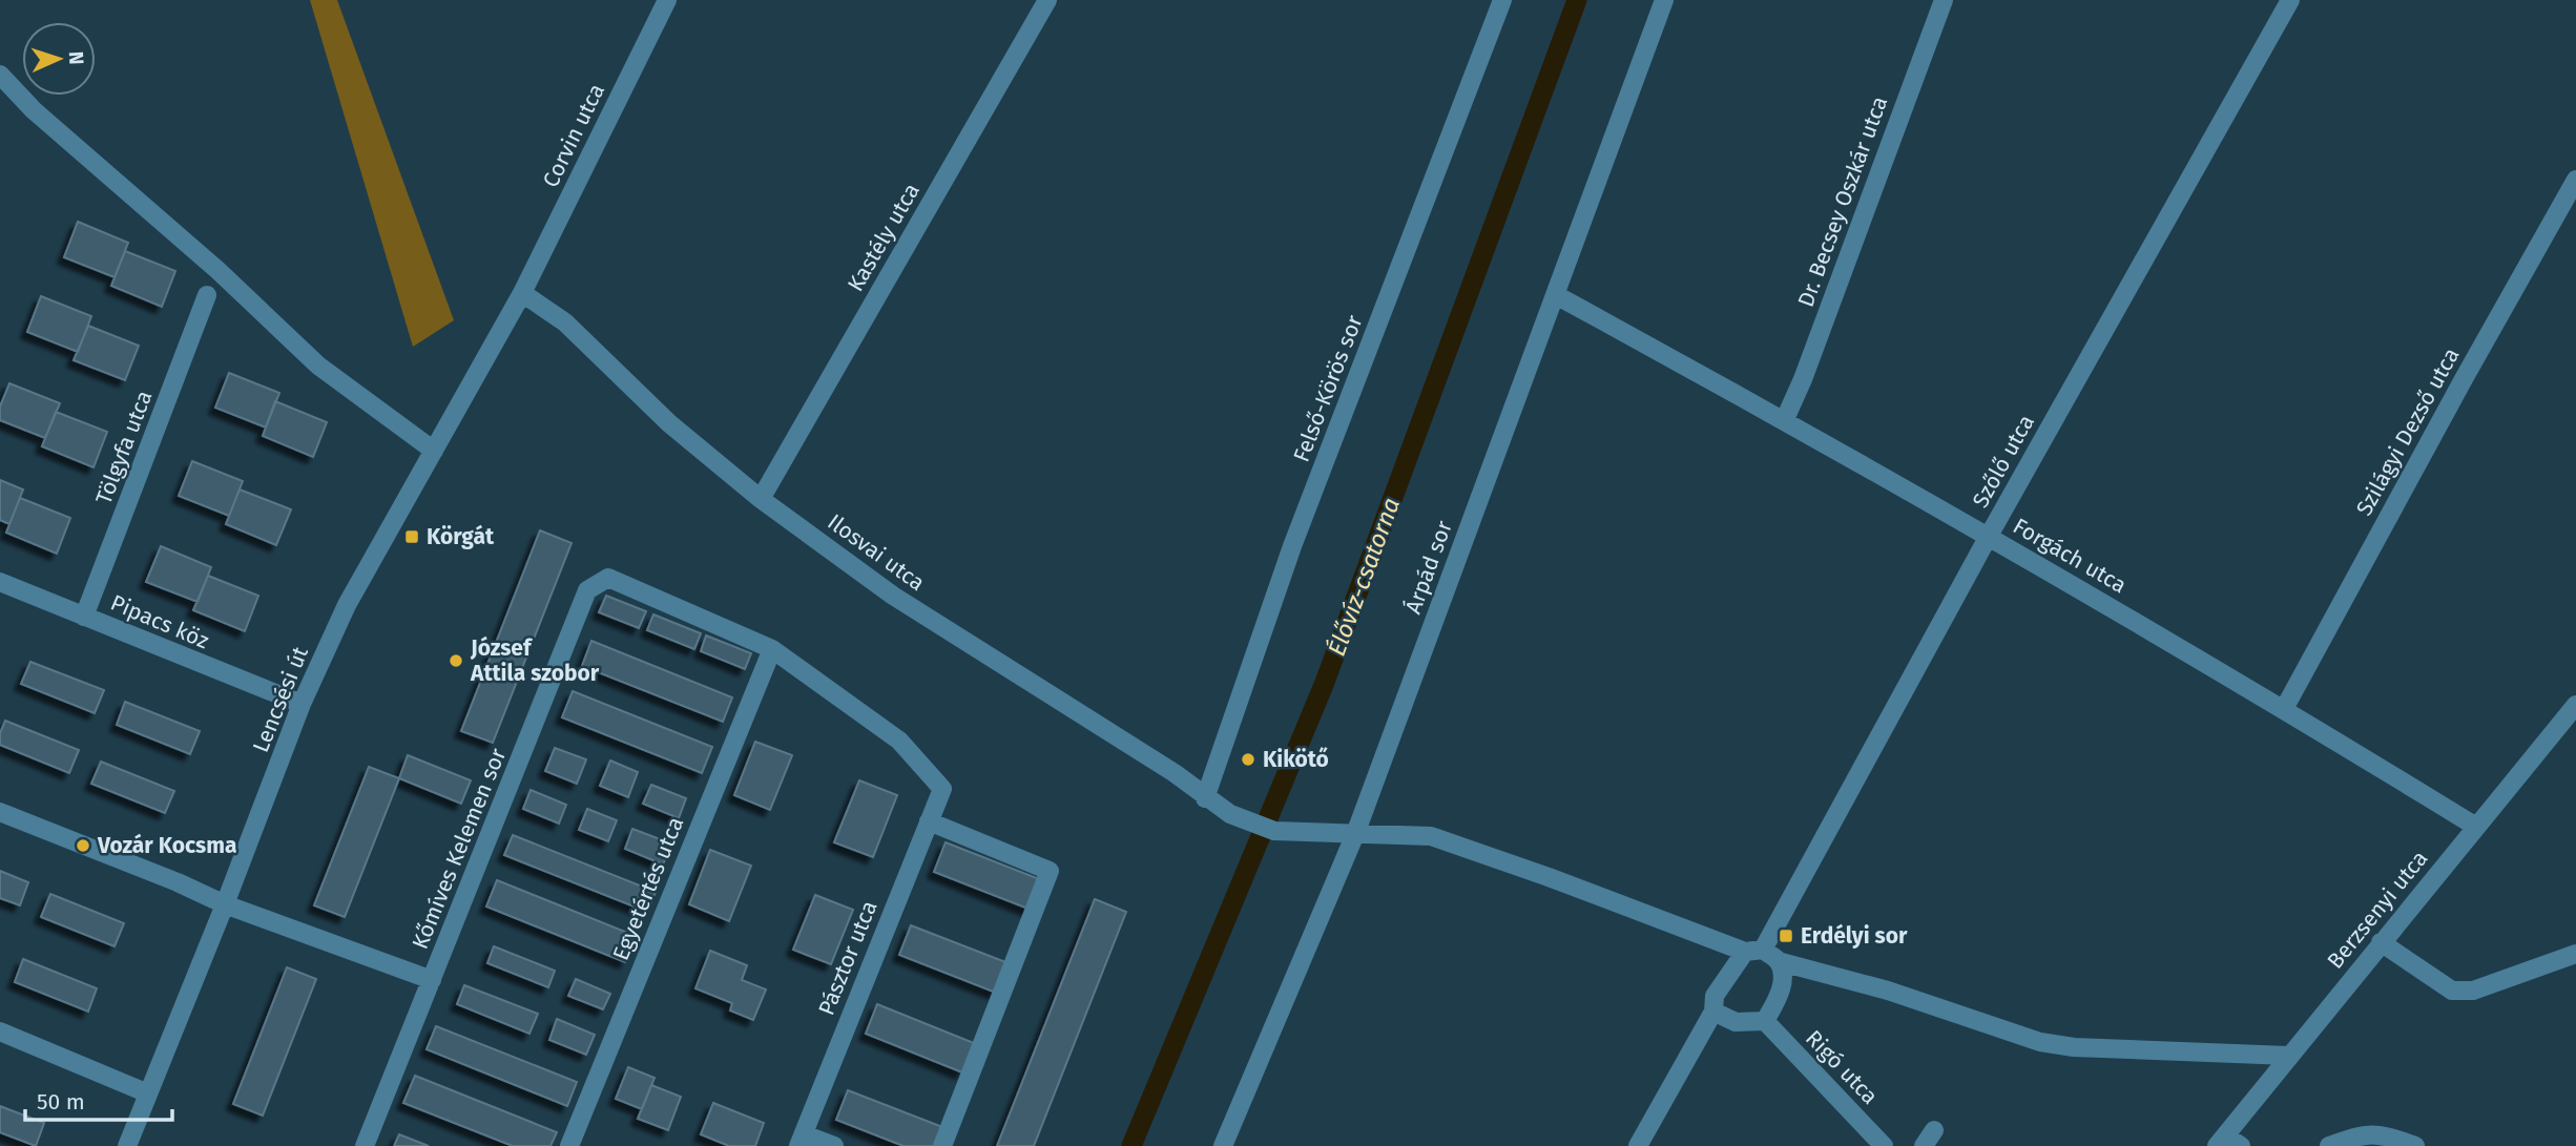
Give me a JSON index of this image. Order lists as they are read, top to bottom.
{
  "streets": {
    "street": [
      "Corvin utca",
      "Dr. Becsey Oszkár utca",
      "Kastély utca",
      "Felső-Körös sor",
      "Szilágyi Dezső utca",
      "Tölgyfa utca",
      "Szőlő utca",
      "Ilosvai utca",
      "Forgách utca",
      "Árpád sor",
      "Pipacs köz",
      "Lencsési út",
      "Kőmíves Kelemen sor",
      "Egyetértés utca",
      "Berzsenyi utca",
      "Pásztor utca",
      "Rigó utca"
    ]
  },
  "crossings": [
    ["Corvin utca", "Ilosvai utca"],
    ["Corvin utca", "Lencsési út"],
    ["Dr. Becsey Oszkár utca", "Forgách utca"],
    ["Kastély utca", "Ilosvai utca"],
    ["Felső-Körös sor", "Ilosvai utca"],
    ["Szilágyi Dezső utca", "Forgách utca"],
    ["Tölgyfa utca", "Pipacs köz"],
    ["Szőlő utca", "Forgách utca"],
    ["Ilosvai utca", "Árpád sor"],
    ["Ilosvai utca", "Lencsési út"],
    ["Forgách utca", "Árpád sor"],
    ["Forgách utca", "Berzsenyi utca"],
    ["Pipacs köz", "Lencsési út"],
    ["Kőmíves Kelemen sor", "Egyetértés utca"],
    ["Kőmíves Kelemen sor", "Pásztor utca"],
    ["Egyetértés utca", "Pásztor utca"]
  ],
  "water": ["Élővíz-csatorna"],
  "places": {
    "transit": ["Körgát", "Erdélyi sor"],
    "other": ["József Attila szobor", "Kikötő", "Vozár Kocsma"]
  },
  "scale_bar": "50 m",
  "north": "right"
}
